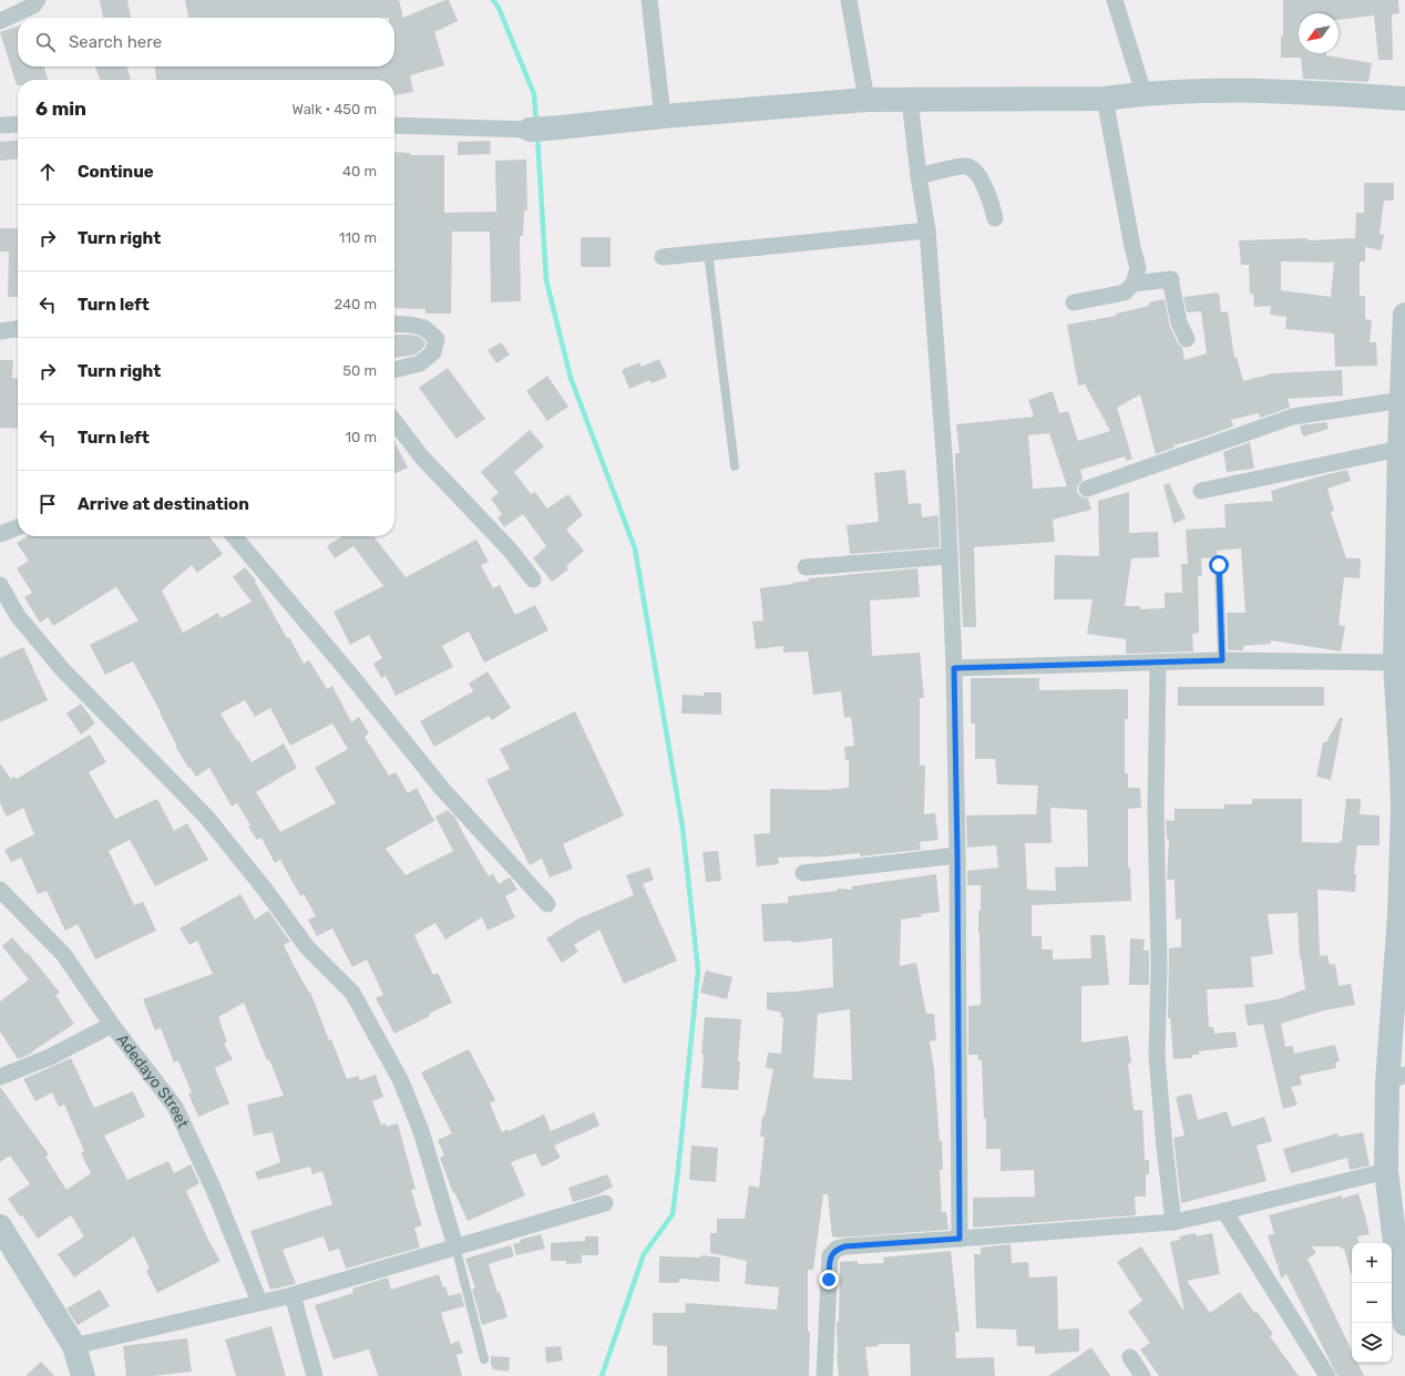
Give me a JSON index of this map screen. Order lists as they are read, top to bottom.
{
  "streets": {
    "street": ["Adedayo Street"]
  },
  "north": "bottom left",
  "page": {
    "search": "Search here",
    "heading": ["6 min", "Walk · 450 m"],
    "list": [
      ["Continue", "40 m"],
      ["Turn right", "110 m"],
      ["Turn left", "240 m"],
      ["Turn right", "50 m"],
      ["Turn left", "10 m"],
      "Arrive at destination"
    ],
    "map_buttons": ["+", "−"]
  }
}
